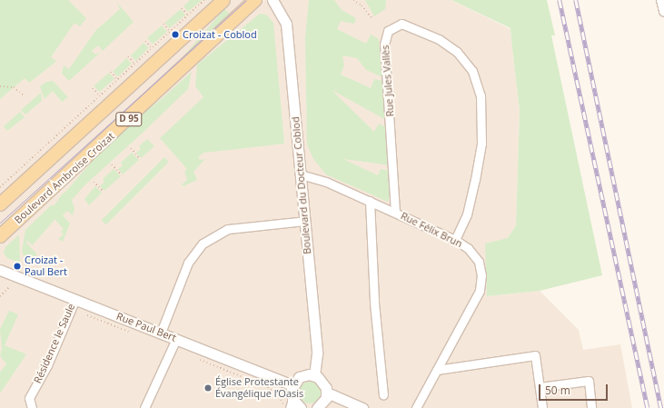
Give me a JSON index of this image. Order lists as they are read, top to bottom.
{
  "streets": {
    "main road": ["D 95", "Boulevard Ambroise Croizat"],
    "street": [
      "Rue Jules Vallès",
      "Boulevard du Docteur Coblod",
      "Rue Félix Brun",
      "Rue Paul Bert",
      "Résidence le Saule"
    ]
  },
  "crossings": [
    ["Rue Jules Vallès", "Rue Félix Brun"],
    ["Boulevard du Docteur Coblod", "Rue Félix Brun"],
    ["Rue Paul Bert", "Résidence le Saule"]
  ],
  "places": ["Croizat - Coblod", "Croizat - Paul Bert", "Église Protestante Évangélique l’Oasis"],
  "scale_bar": "50 m"
}
